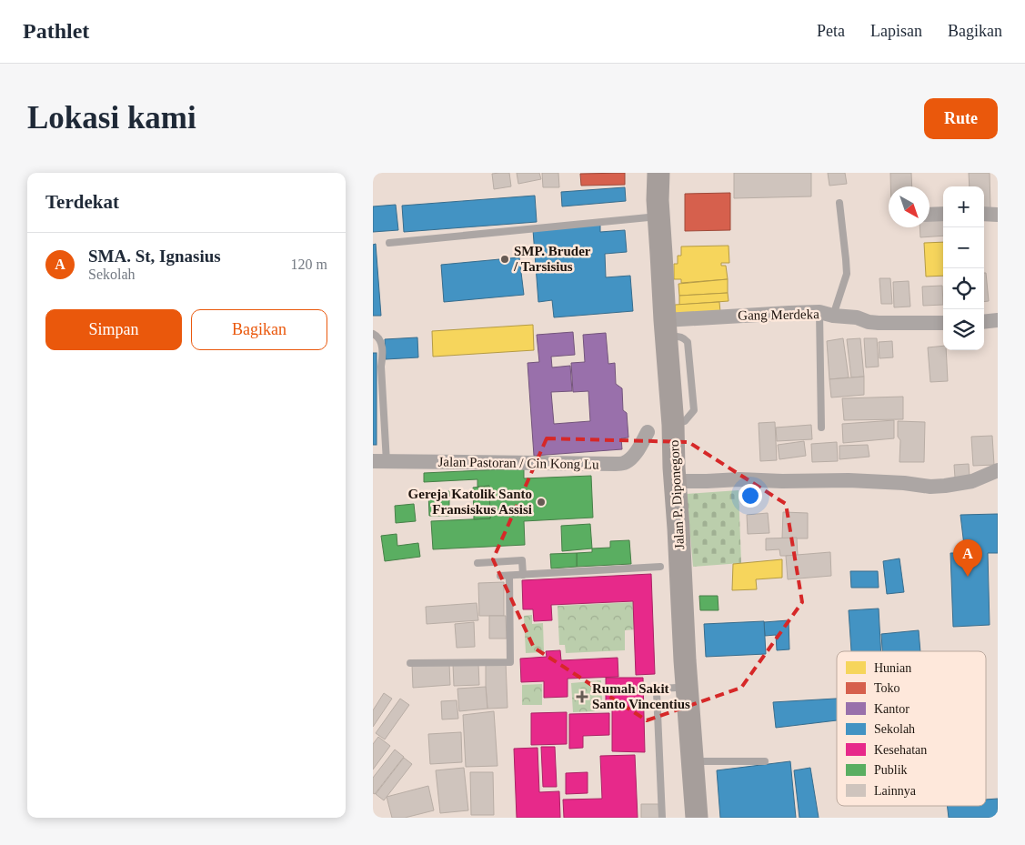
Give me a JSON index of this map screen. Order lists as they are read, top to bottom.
{
  "streets": {
    "main road": ["Jalan P. Diponegoro"],
    "street": ["Gang Merdeka", "Jalan Pastoran / Cin Kong Lu"]
  },
  "crossings": [
    ["Gang Merdeka", "Jalan P. Diponegoro"]
  ],
  "places": {
    "other": ["SMP. Bruder / Tarsisius", "Gereja Katolik Santo Fransiskus Assisi"],
    "health": ["Rumah Sakit Santo Vincentius"]
  },
  "legend": [
    "Hunian",
    "Toko",
    "Kantor",
    "Sekolah",
    "Kesehatan",
    "Publik",
    "Lainnya"
  ],
  "north": "bottom right",
  "page": {
    "header": "Pathlet",
    "nav": ["Peta", "Lapisan", "Bagikan"],
    "buttons": [
      "Rute",
      ["Simpan", "Bagikan"]
    ],
    "title": "Lokasi kami",
    "heading": "Terdekat",
    "map_buttons": ["+", "−"],
    "list": [
      {
        "mark": "A",
        "name": "SMA. St, Ignasius",
        "note": "Sekolah",
        "value": "120 m"
      }
    ],
    "pins": "A"
  }
}
